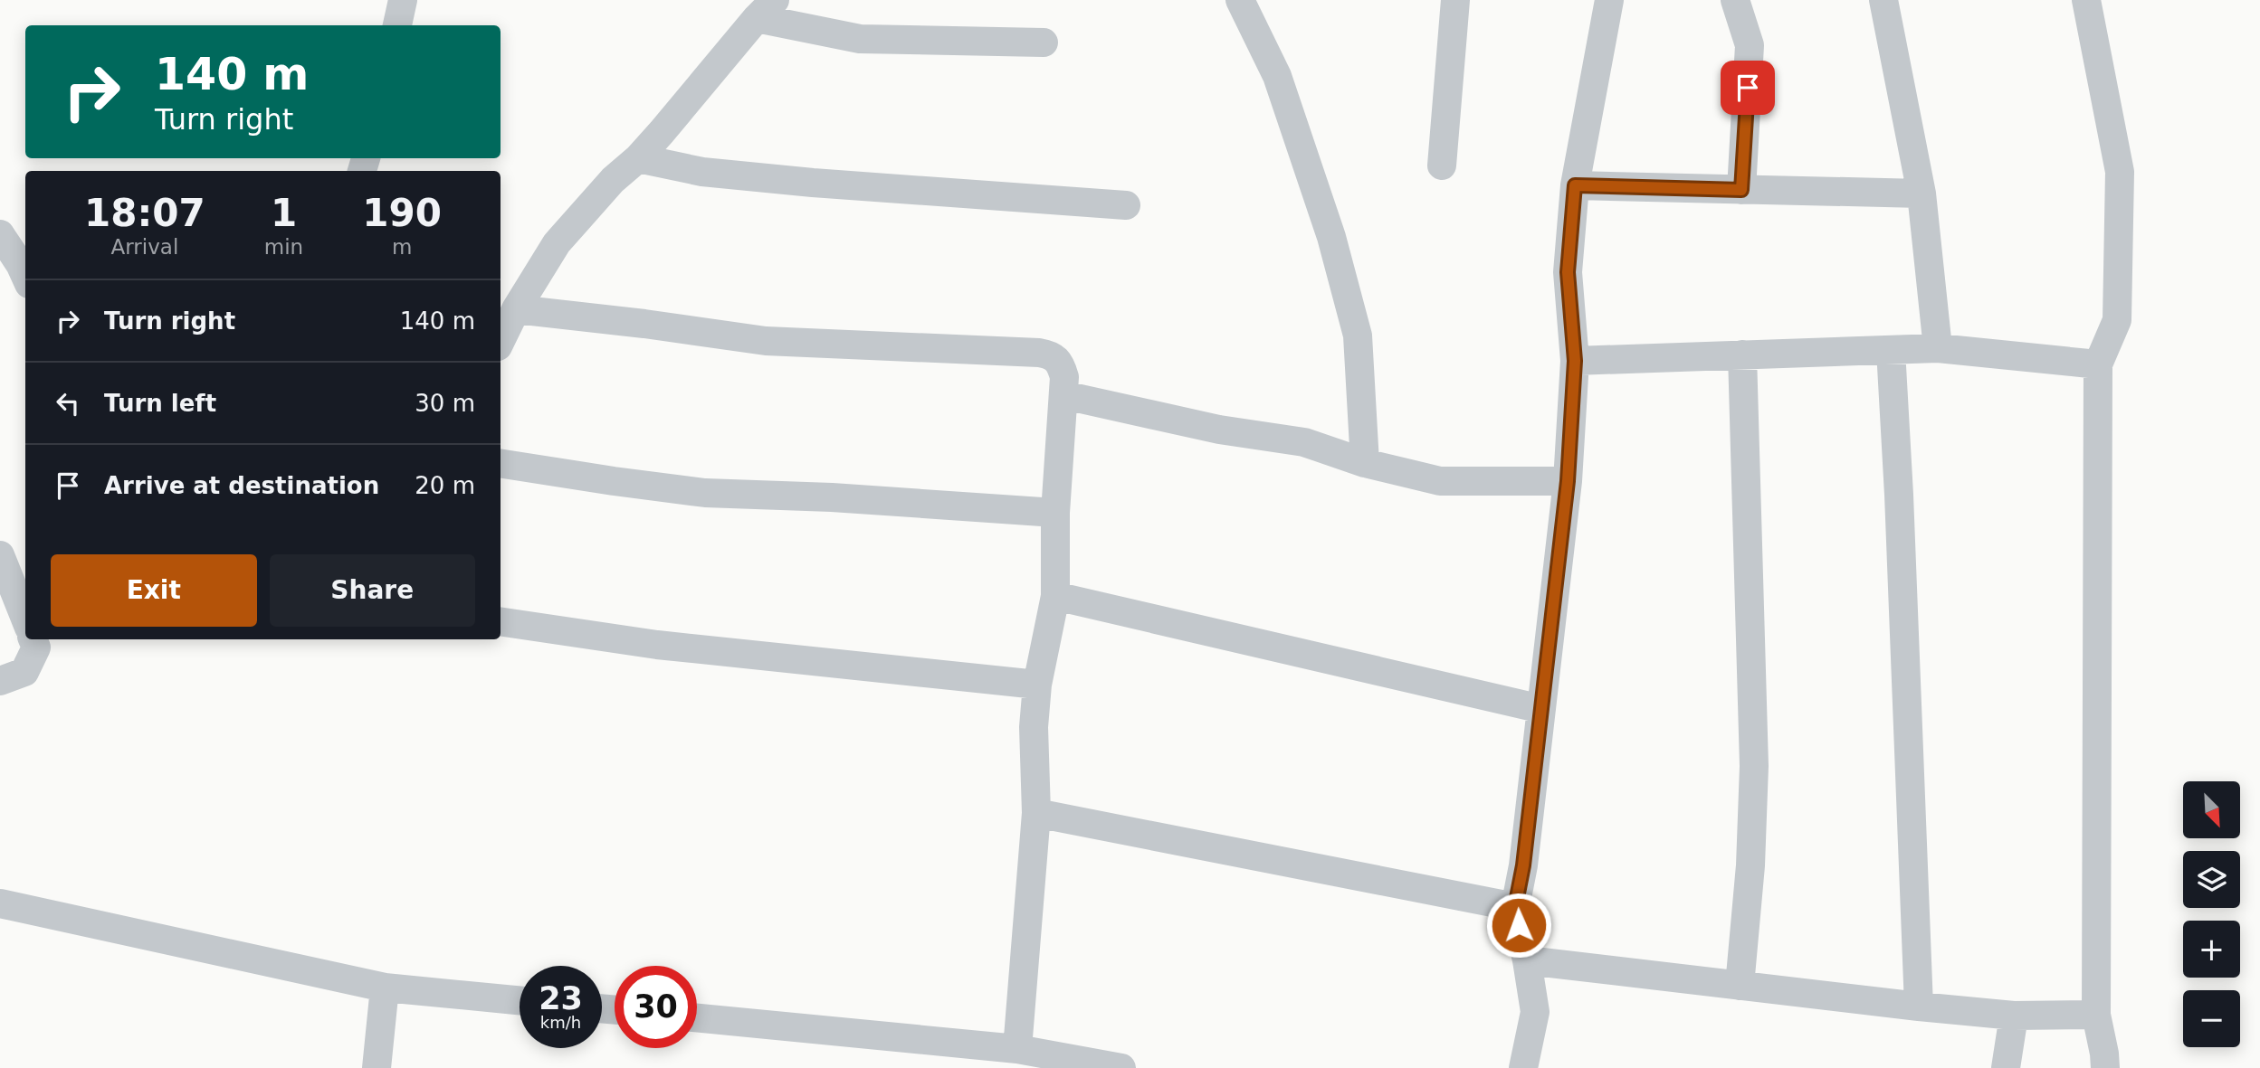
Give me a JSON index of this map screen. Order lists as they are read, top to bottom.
{
  "north": "bottom right",
  "page": {
    "turn": ["140 m", "Turn right"],
    "eta": [
      "18:07",
      "Arrival",
      "1",
      "min",
      "190",
      "m"
    ],
    "list": [
      {
        "name": "Turn right",
        "value": "140 m"
      },
      {
        "name": "Turn left",
        "value": "30 m"
      },
      {
        "name": "Arrive at destination",
        "value": "20 m"
      }
    ],
    "buttons": ["Exit", "Share"],
    "map_buttons": ["+", "−"],
    "speed": "23 km/h",
    "limit": "30"
  }
}
